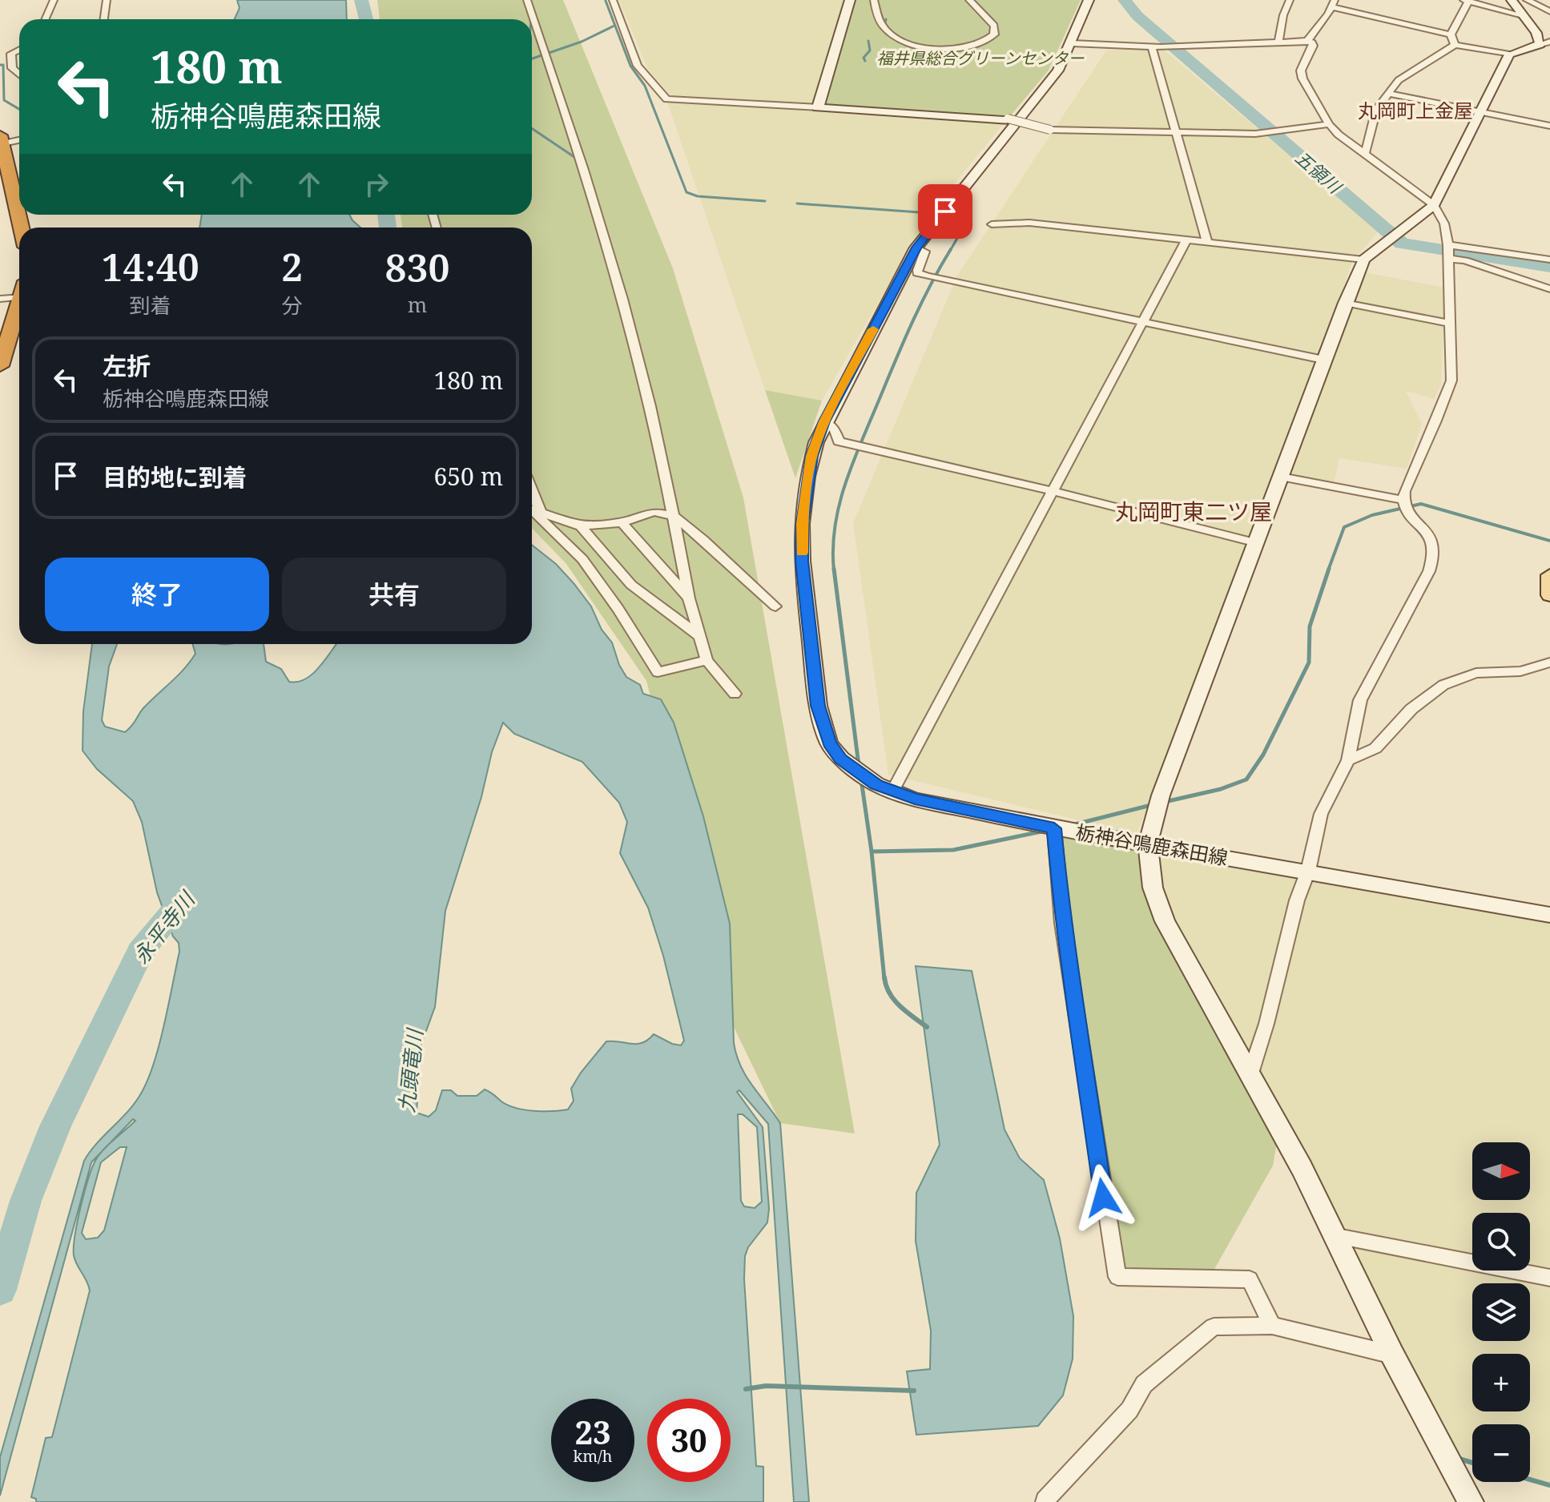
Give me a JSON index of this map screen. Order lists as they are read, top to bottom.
{
  "streets": {
    "street": ["栃神谷鳴鹿森田線"]
  },
  "districts": ["丸岡町上金屋", "丸岡町東二ツ屋"],
  "water": ["五領川", "永平寺川", "九頭竜川"],
  "parks": ["福井県総合グリーンセンター"],
  "north": "right",
  "page": {
    "turn": ["180 m", "栃神谷鳴鹿森田線"],
    "eta": [
      "14:40",
      "到着",
      "2",
      "分",
      "830",
      "m"
    ],
    "list": [
      {
        "name": "左折",
        "note": "栃神谷鳴鹿森田線",
        "value": "180 m"
      },
      {
        "name": "目的地に到着",
        "value": "650 m"
      }
    ],
    "buttons": ["終了", "共有"],
    "map_buttons": ["+", "−"],
    "speed": "23 km/h",
    "limit": "30"
  }
}
